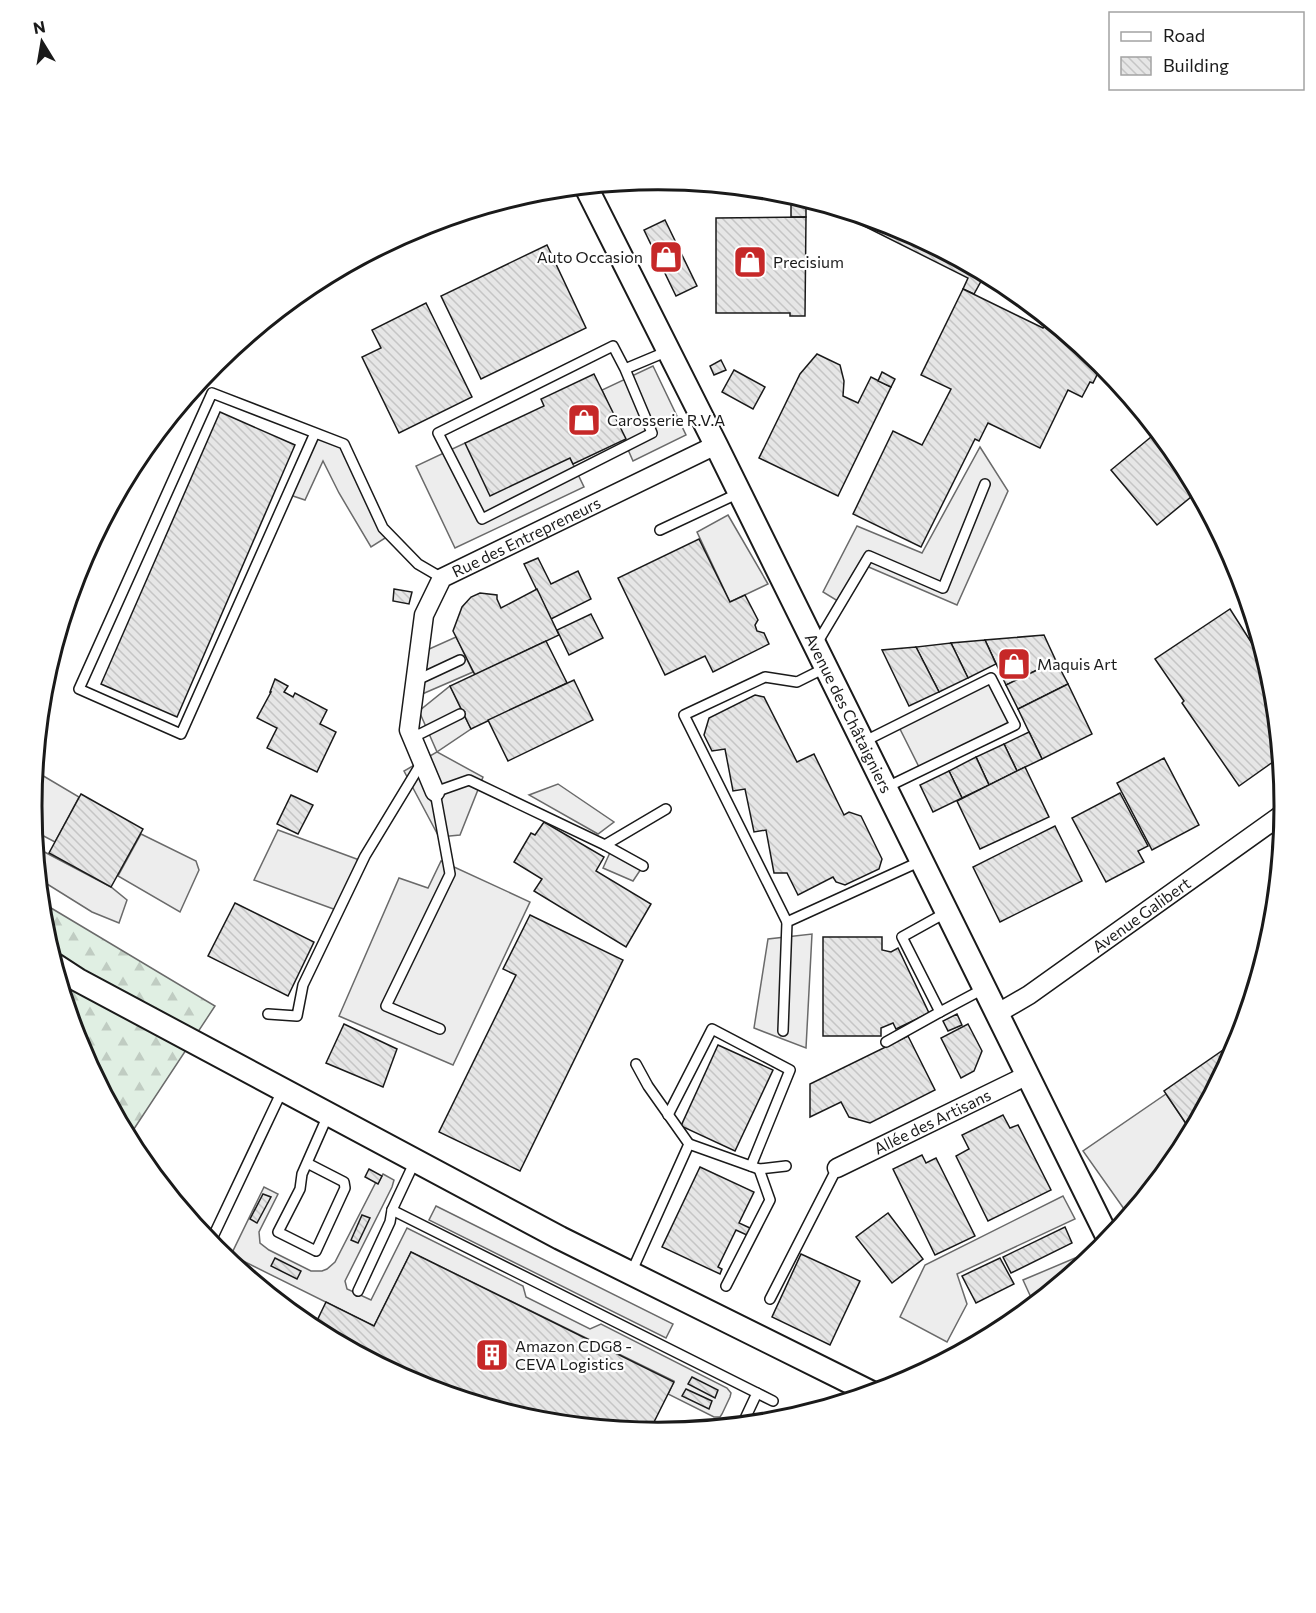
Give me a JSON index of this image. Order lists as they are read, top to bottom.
{
  "streets": {
    "street": [
      "Rue des Entrepreneurs",
      "Avenue des Châtaigniers",
      "Avenue Galibert",
      "Allée des Artisans"
    ]
  },
  "crossings": [
    ["Rue des Entrepreneurs", "Avenue des Châtaigniers"],
    ["Avenue des Châtaigniers", "Avenue Galibert"],
    ["Avenue des Châtaigniers", "Allée des Artisans"]
  ],
  "places": {
    "shop": [
      "Auto Occasion",
      "Precisium",
      "Carosserie R.V.A",
      "Maquis Art"
    ],
    "building": ["Amazon CDG8 - CEVA Logistics"]
  },
  "legend": ["Road", "Building"],
  "north": "top"
}
